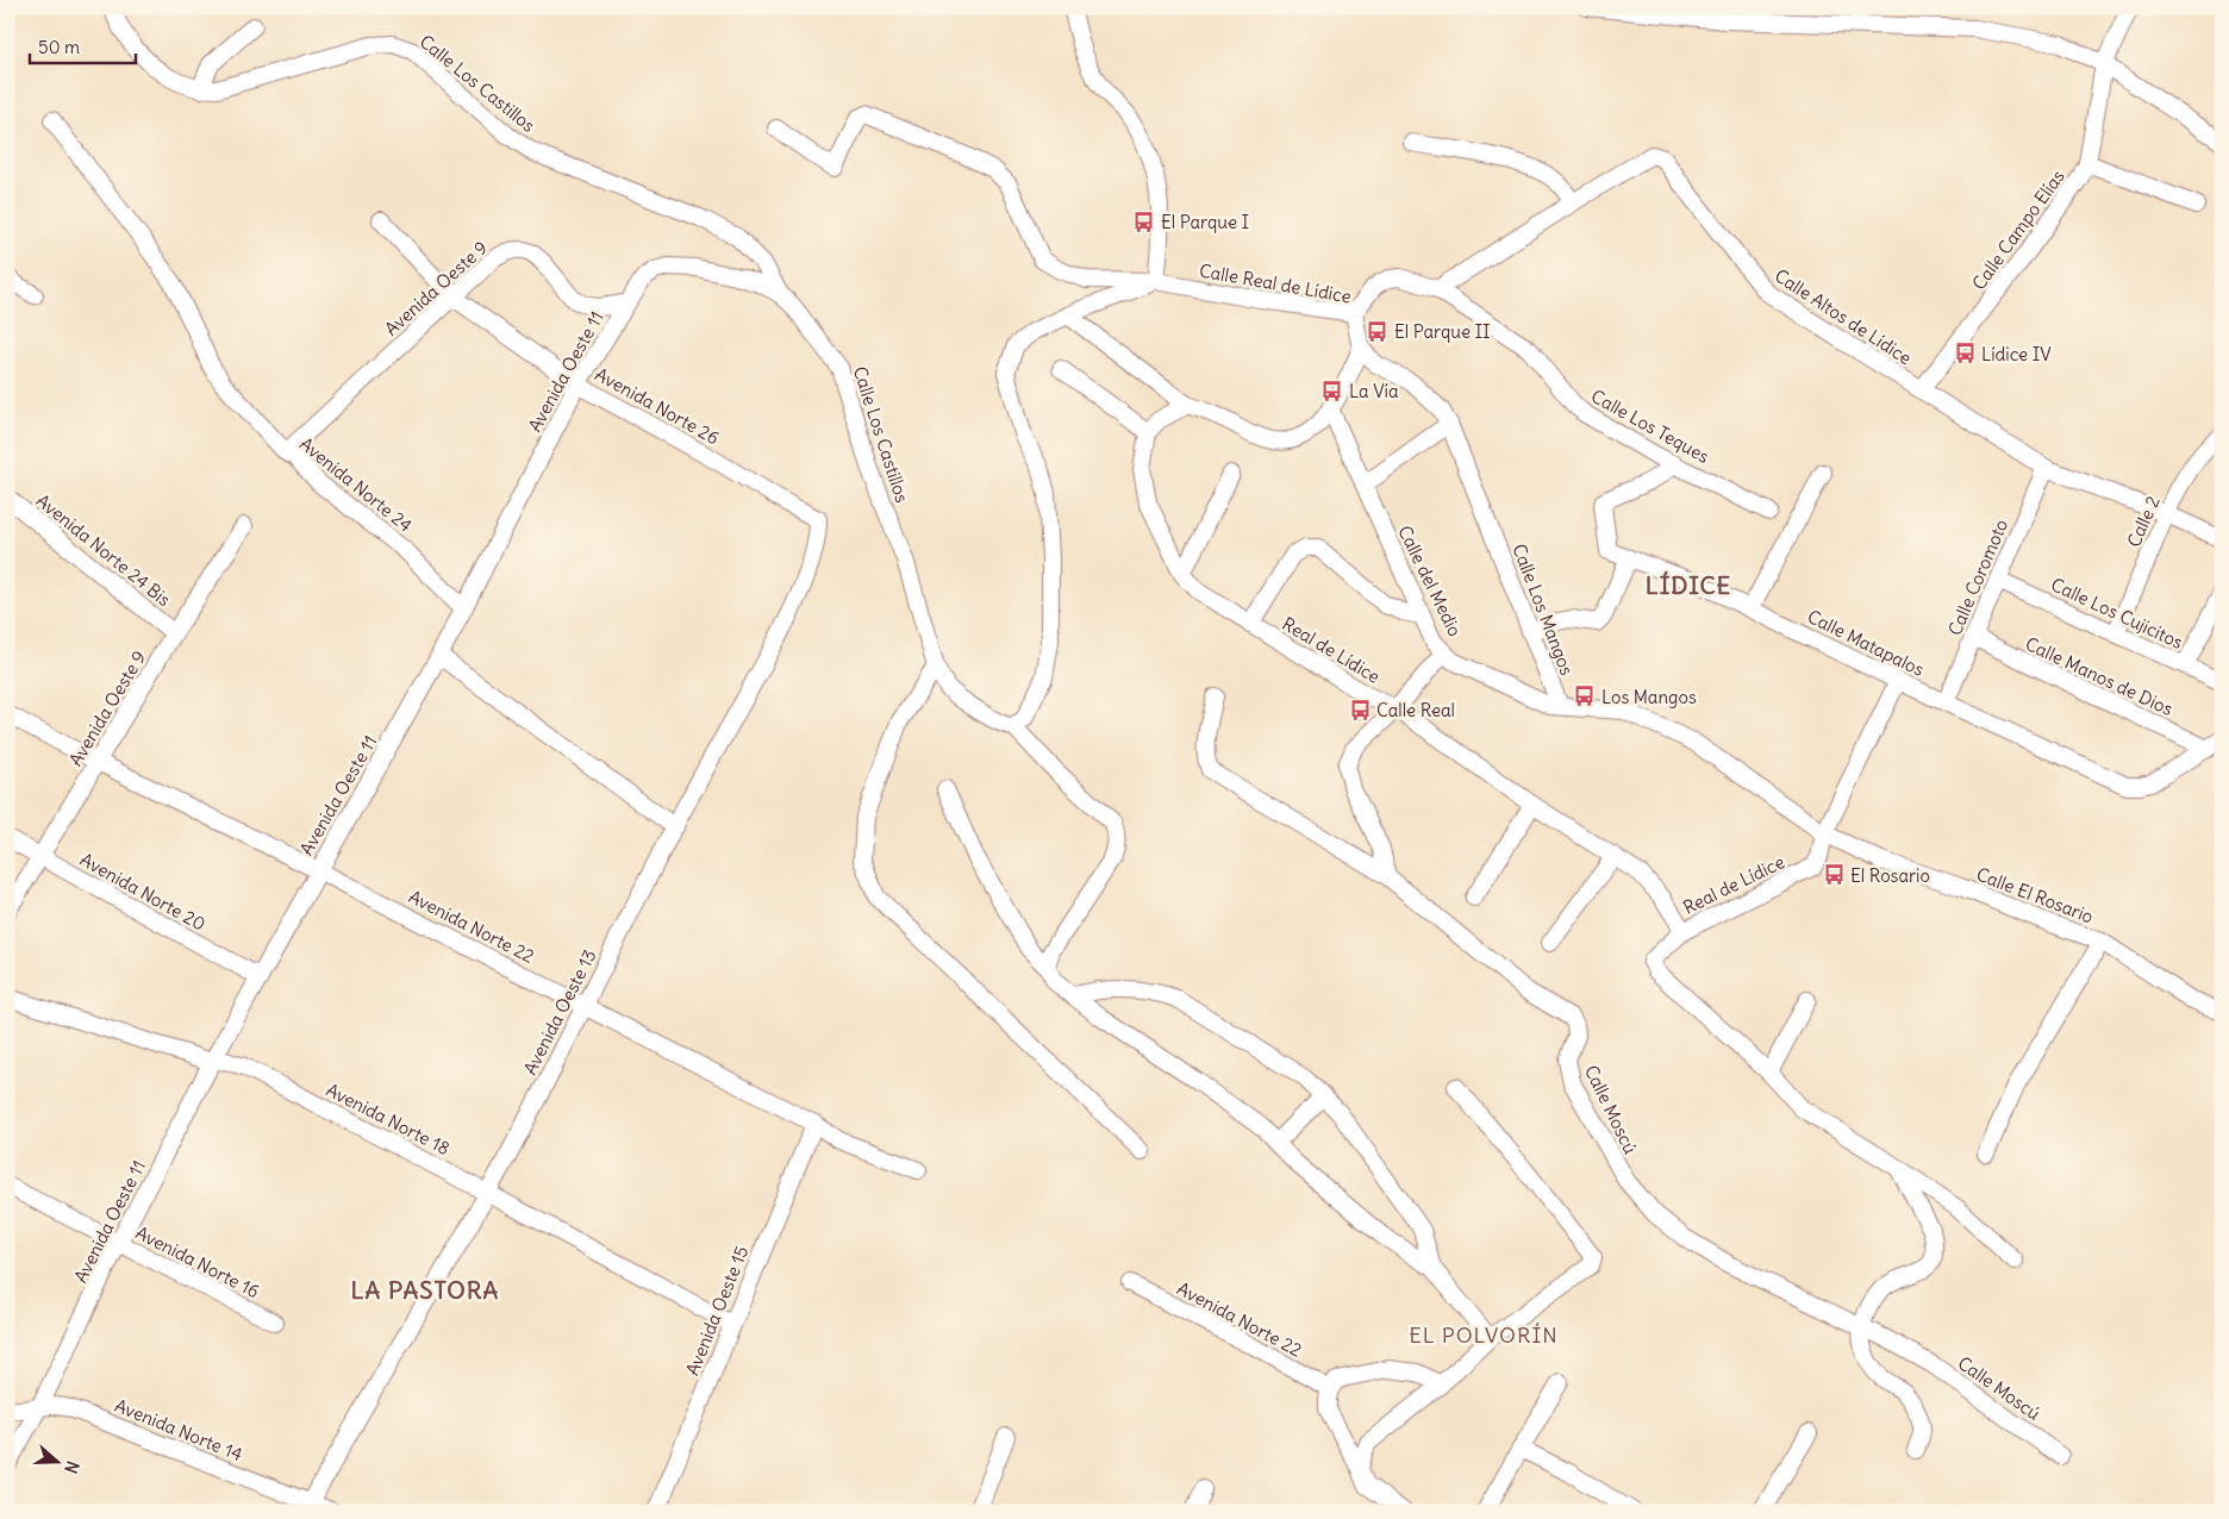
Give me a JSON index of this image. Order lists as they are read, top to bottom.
{
  "streets": {
    "street": [
      "Calle Los Castillos",
      "Calle Campo Elías",
      "Calle Real de Lídice",
      "Avenida Oeste 9",
      "Calle Altos de Lídice",
      "Avenida Oeste 11",
      "Avenida Norte 26",
      "Calle Los Teques",
      "Avenida Norte 24",
      "Calle 2",
      "Avenida Norte 24 Bis",
      "Calle Coromoto",
      "Calle del Medio",
      "Calle Los Mangos",
      "Calle Los Cujicitos",
      "Calle Matapalos",
      "Real de Lídice",
      "Calle Manos de Dios",
      "Avenida Norte 20",
      "Calle El Rosario",
      "Avenida Norte 22",
      "Avenida Oeste 13",
      "Calle Moscú",
      "Avenida Norte 18",
      "Avenida Norte 16",
      "Avenida Oeste 15",
      "Avenida Norte 14"
    ]
  },
  "crossings": [
    ["Calle Los Castillos", "Avenida Oeste 11"],
    ["Calle Campo Elías", "Calle Altos de Lídice"],
    ["Calle Real de Lídice", "Calle Los Teques"],
    ["Calle Real de Lídice", "Calle Los Mangos"],
    ["Avenida Oeste 9", "Avenida Oeste 11"],
    ["Avenida Oeste 9", "Avenida Norte 26"],
    ["Avenida Oeste 9", "Avenida Norte 24"],
    ["Avenida Oeste 9", "Avenida Norte 24 Bis"],
    ["Avenida Oeste 9", "Avenida Norte 20"],
    ["Avenida Oeste 9", "Avenida Norte 22"],
    ["Calle Altos de Lídice", "Calle Los Teques"],
    ["Calle Altos de Lídice", "Calle 2"],
    ["Calle Altos de Lídice", "Calle Coromoto"],
    ["Avenida Oeste 11", "Avenida Norte 26"],
    ["Avenida Oeste 11", "Avenida Norte 24"],
    ["Avenida Oeste 11", "Avenida Norte 20"],
    ["Avenida Oeste 11", "Avenida Norte 22"],
    ["Avenida Oeste 11", "Avenida Norte 18"],
    ["Avenida Oeste 11", "Avenida Norte 16"],
    ["Avenida Oeste 11", "Avenida Norte 14"],
    ["Avenida Norte 26", "Avenida Oeste 13"],
    ["Calle Los Teques", "Calle Matapalos"],
    ["Calle 2", "Calle Los Cujicitos"],
    ["Calle Coromoto", "Calle Los Cujicitos"],
    ["Calle Coromoto", "Calle Matapalos"],
    ["Calle Coromoto", "Calle Manos de Dios"],
    ["Calle del Medio", "Calle Los Mangos"],
    ["Calle Matapalos", "Real de Lídice"],
    ["Calle Matapalos", "Calle Manos de Dios"],
    ["Real de Lídice", "Calle El Rosario"],
    ["Avenida Norte 22", "Avenida Oeste 13"],
    ["Avenida Norte 22", "Avenida Oeste 15"],
    ["Avenida Oeste 13", "Avenida Norte 18"],
    ["Avenida Oeste 13", "Avenida Norte 14"],
    ["Avenida Norte 18", "Avenida Oeste 15"]
  ],
  "districts": ["LÍDICE", "LA PASTORA", "EL POLVORÍN"],
  "places": {
    "bus stop": [
      "El Parque I",
      "El Parque II",
      "Lídice IV",
      "La Vía",
      "Los Mangos",
      "Calle Real",
      "El Rosario"
    ]
  },
  "scale_bar": "50 m",
  "north": "right"
}
